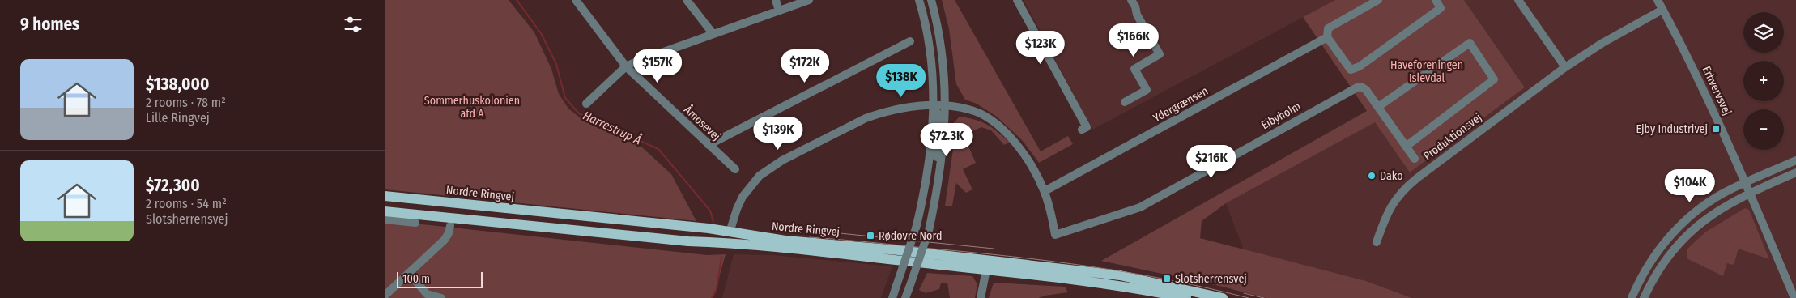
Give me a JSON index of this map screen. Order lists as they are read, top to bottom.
{
  "streets": {
    "main road": ["Nordre Ringvej"],
    "street": [
      "Erhvervsvej",
      "Ydergrænsen",
      "Ejbyholm",
      "Åmosevej",
      "Produktionsvej"
    ]
  },
  "crossings": [
    ["Erhvervsvej", "Produktionsvej"],
    ["Ydergrænsen", "Ejbyholm"]
  ],
  "water": ["Harrestrup Å"],
  "parks": ["Haveforeningen Islevdal", "Sommerhuskolonien afd A"],
  "places": {
    "transit": ["Ejby Industrivej", "Rødovre Nord", "Slotsherrensvej"],
    "other": ["Dako"]
  },
  "scale_bar": "100 m",
  "page": {
    "heading": "9 homes",
    "map_buttons": ["+", "−"],
    "price": [
      "$166K",
      "$123K",
      "$157K",
      "$172K",
      "$138K",
      "$139K",
      "$72.3K",
      "$216K",
      "$104K"
    ],
    "list": [
      {
        "name": "$138,000",
        "note": "2 rooms · 78 m² · Lille Ringvej"
      },
      {
        "name": "$72,300",
        "note": "2 rooms · 54 m² · Slotsherrensvej"
      }
    ],
    "scale": "100 m"
  }
}
